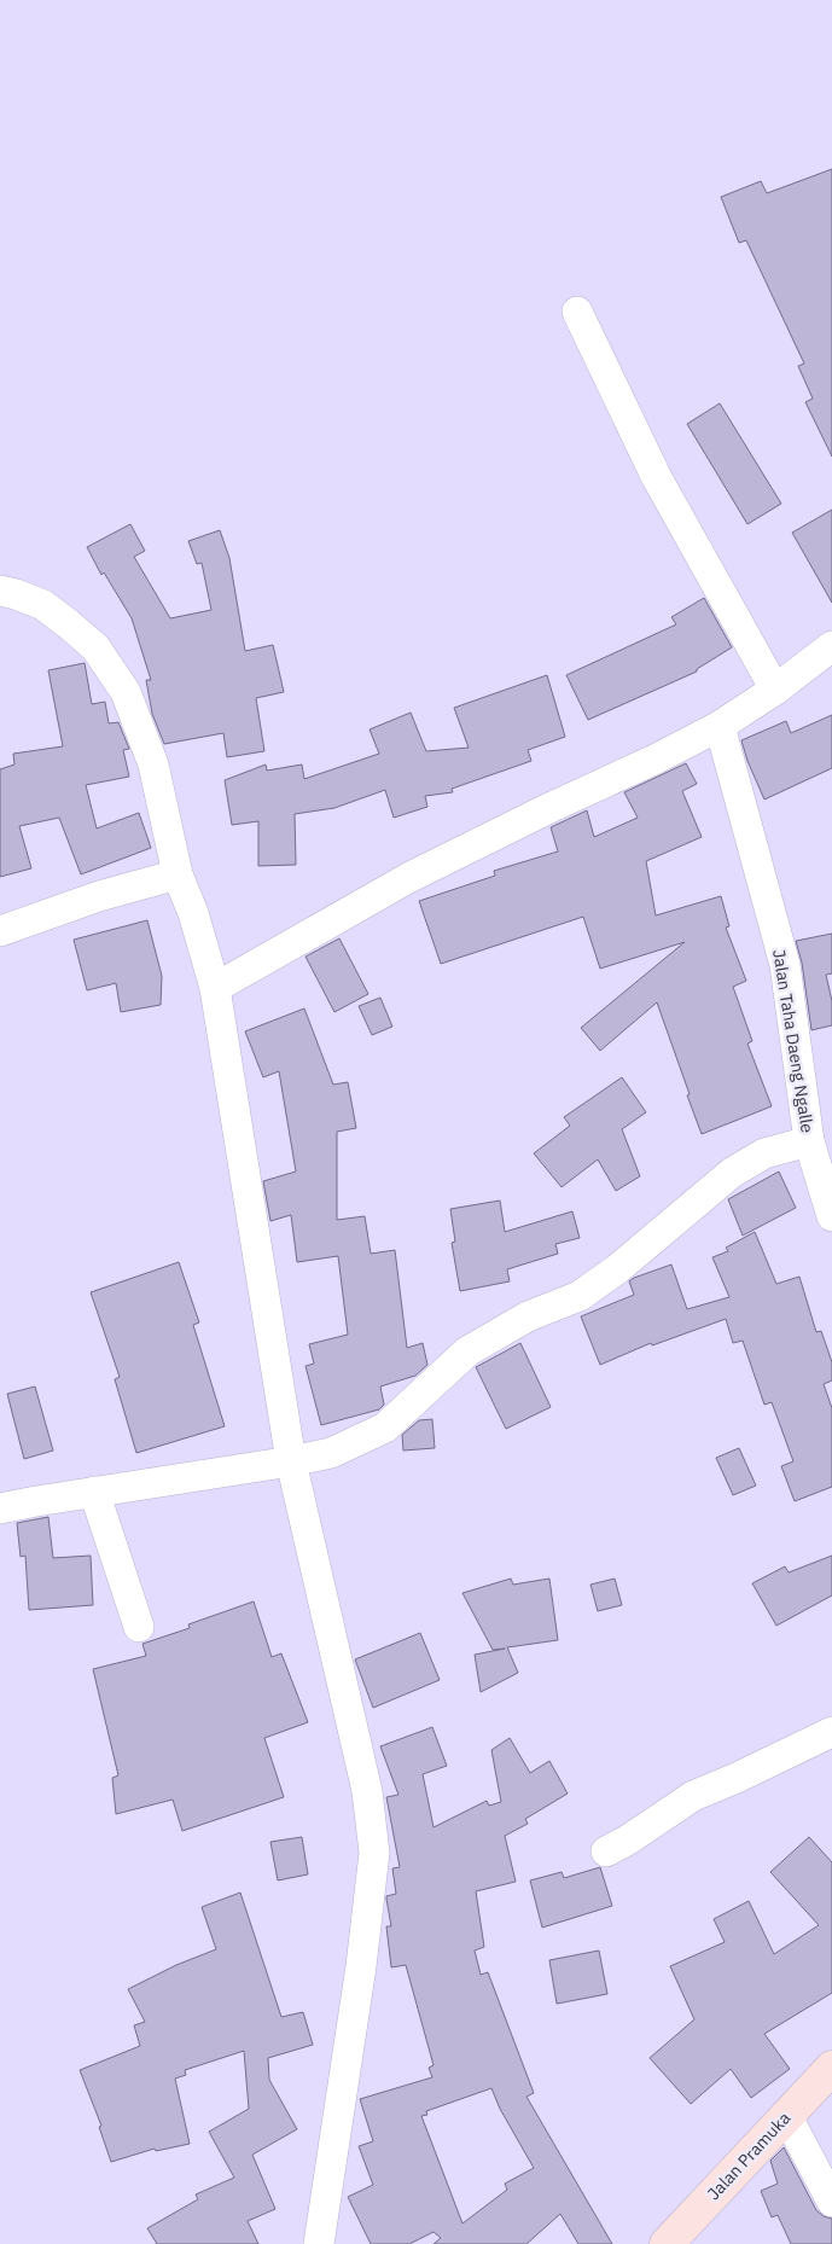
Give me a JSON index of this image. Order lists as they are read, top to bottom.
{
  "streets": {
    "street": ["Jalan Taha Daeng Ngalle", "Jalan Pramuka"]
  }
}
